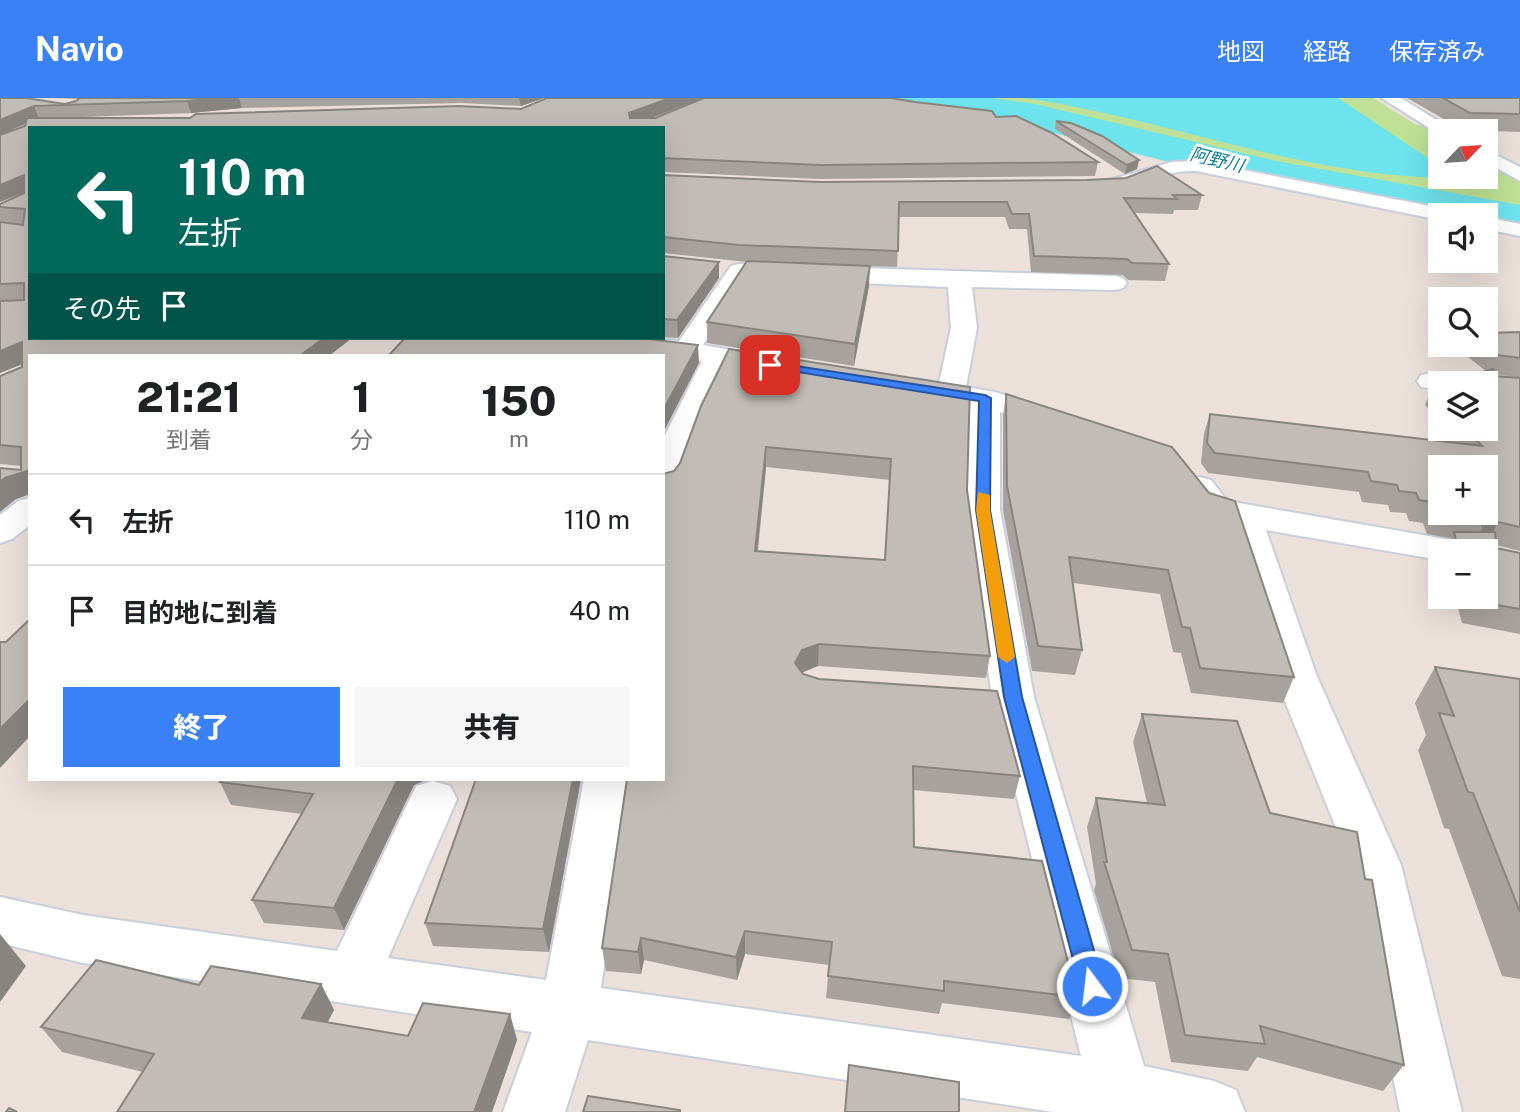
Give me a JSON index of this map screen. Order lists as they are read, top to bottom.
{
  "water": ["阿野川"],
  "north": "top right",
  "page": {
    "header": "Navio",
    "nav": ["地図", "経路", "保存済み"],
    "map_buttons": ["+", "−"],
    "turn": ["110 m", "左折"],
    "then": "その先",
    "eta": [
      "21:21",
      "到着",
      "1",
      "分",
      "150",
      "m"
    ],
    "list": [
      {
        "name": "左折",
        "value": "110 m"
      },
      {
        "name": "目的地に到着",
        "value": "40 m"
      }
    ],
    "buttons": ["終了", "共有"]
  }
}
